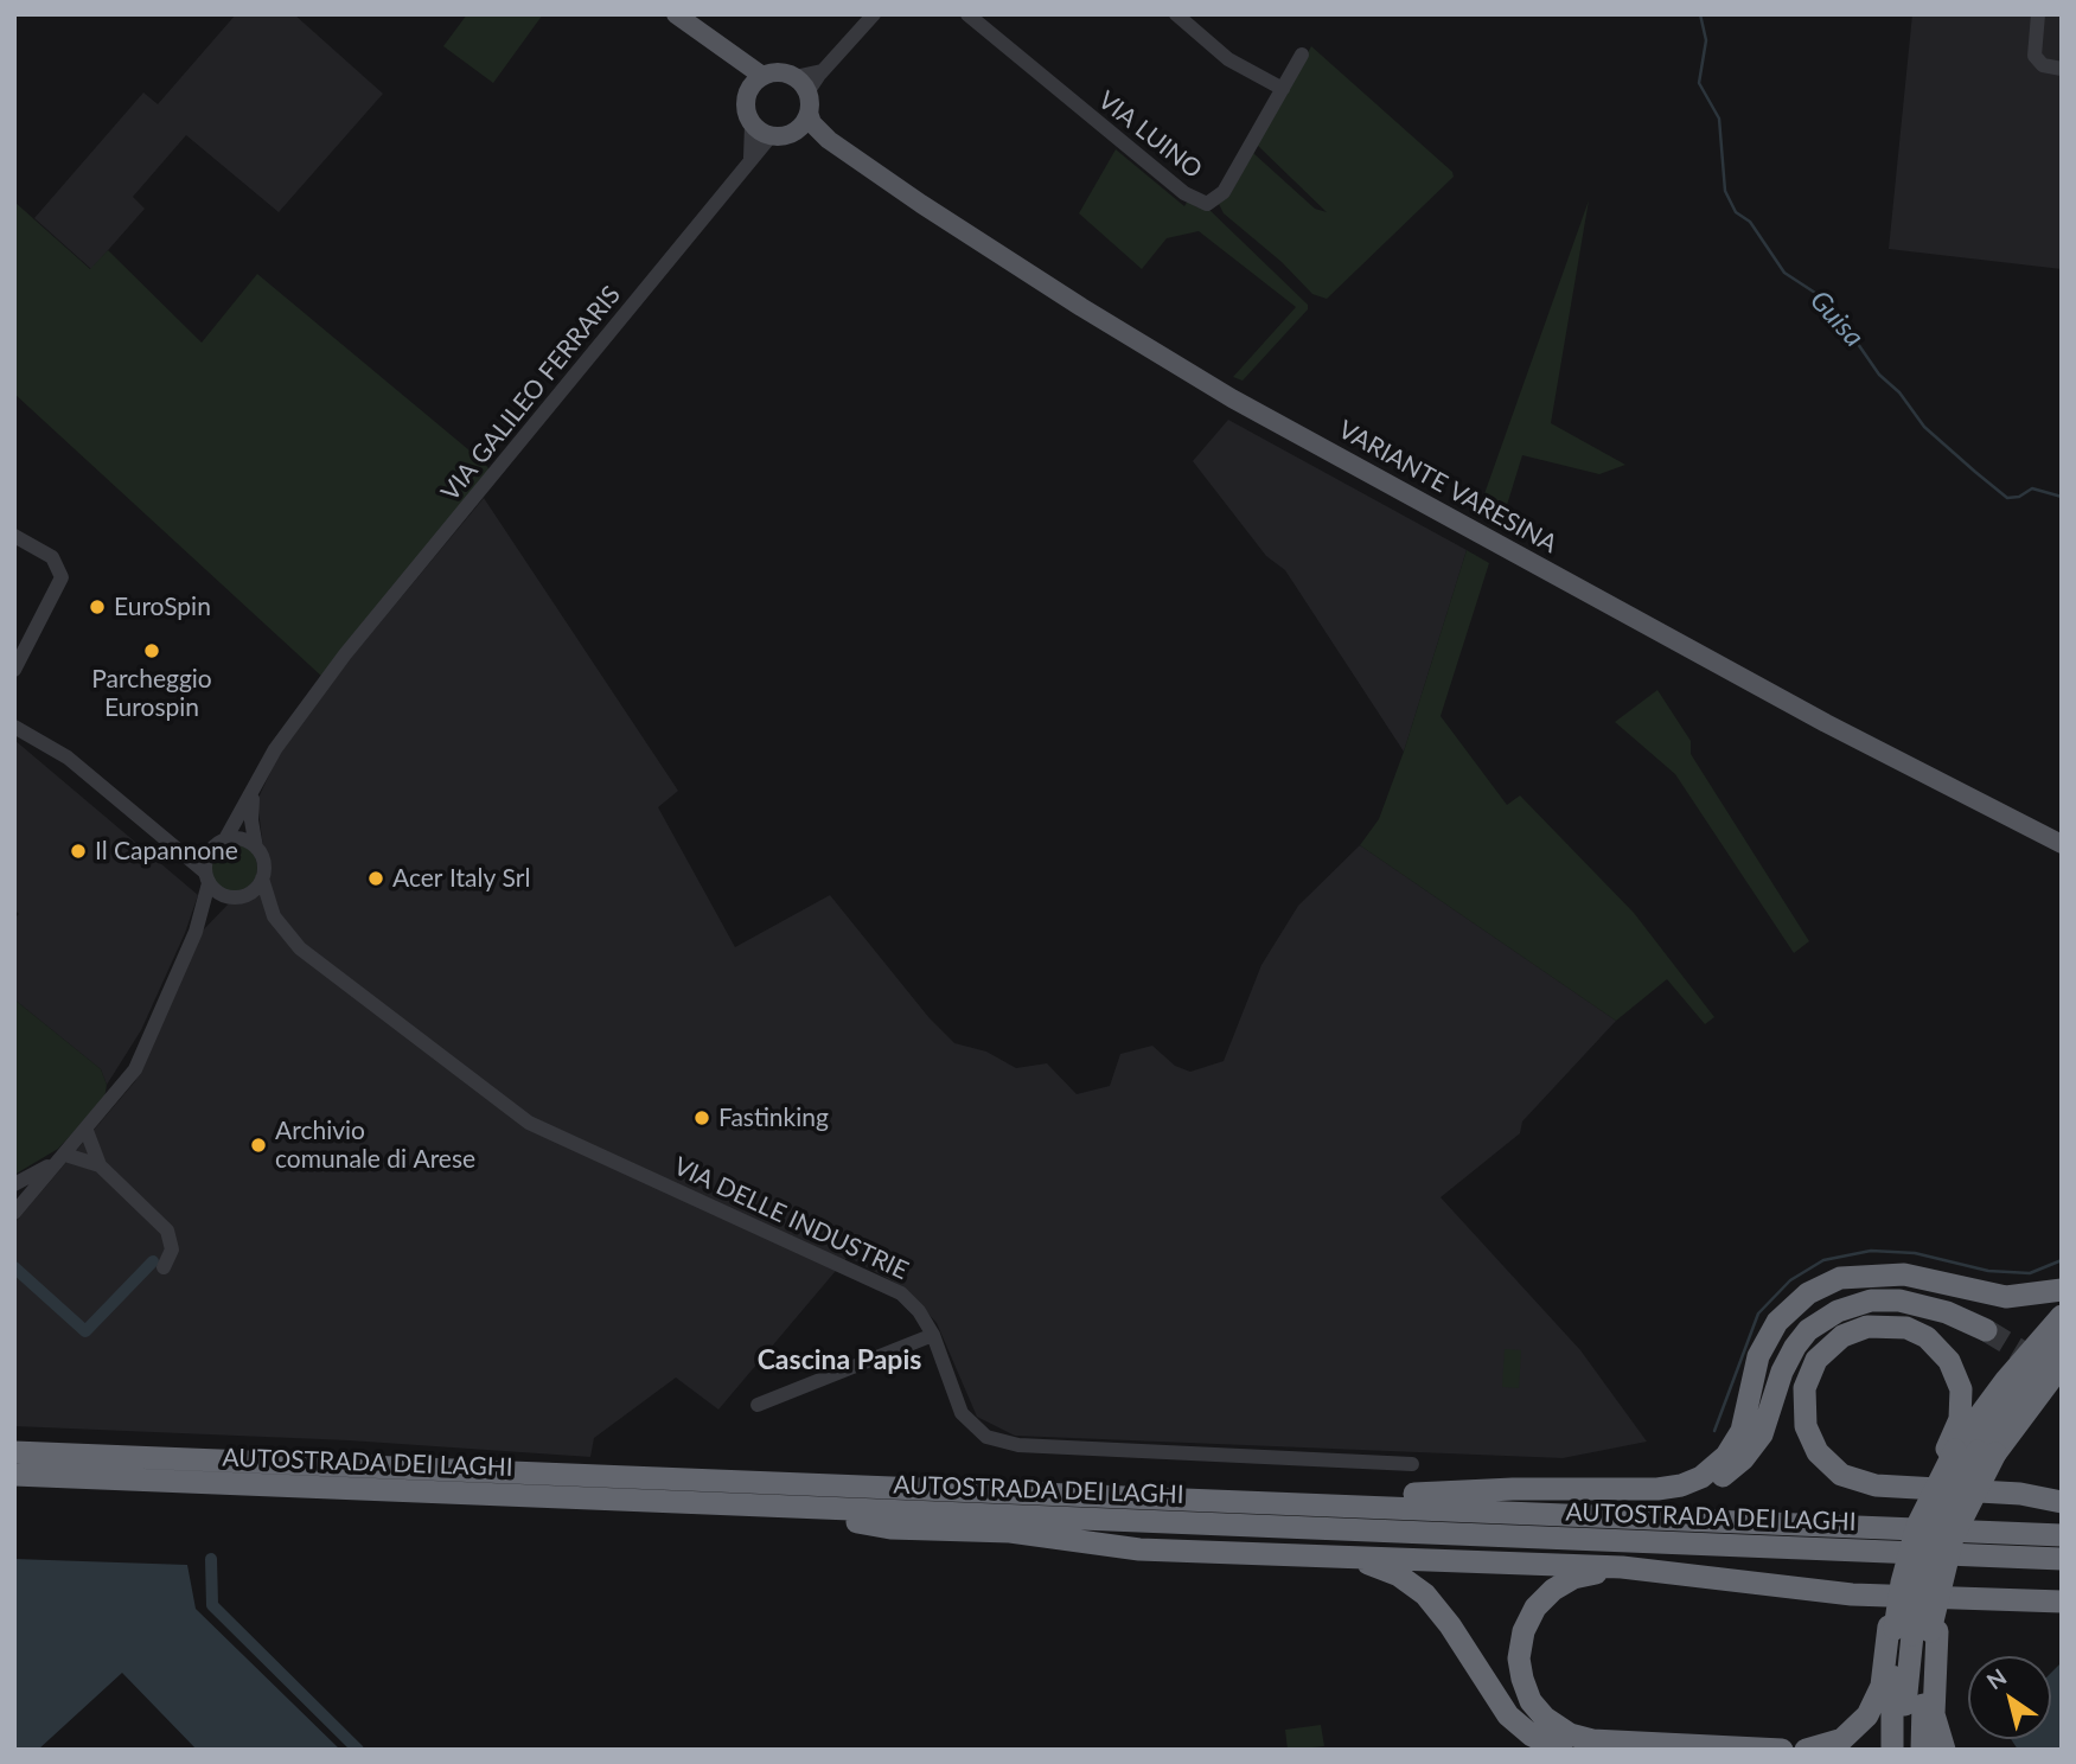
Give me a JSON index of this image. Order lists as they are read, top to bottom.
{
  "streets": {
    "highway": ["AUTOSTRADA DEI LAGHI"],
    "main road": ["VARIANTE VARESINA"],
    "street": ["VIA LUINO", "VIA GALILEO FERRARIS", "VIA DELLE INDUSTRIE"]
  },
  "crossings": [
    ["VIA GALILEO FERRARIS", "VARIANTE VARESINA"],
    ["VIA GALILEO FERRARIS", "VIA DELLE INDUSTRIE"]
  ],
  "districts": ["Cascina Papis"],
  "water": ["Guisa"],
  "places": [
    "EuroSpin",
    "Parcheggio Eurospin",
    "Il Capannone",
    "Acer Italy Srl",
    "Fastinking",
    "Archivio comunale di Arese"
  ],
  "north": "top left"
}
